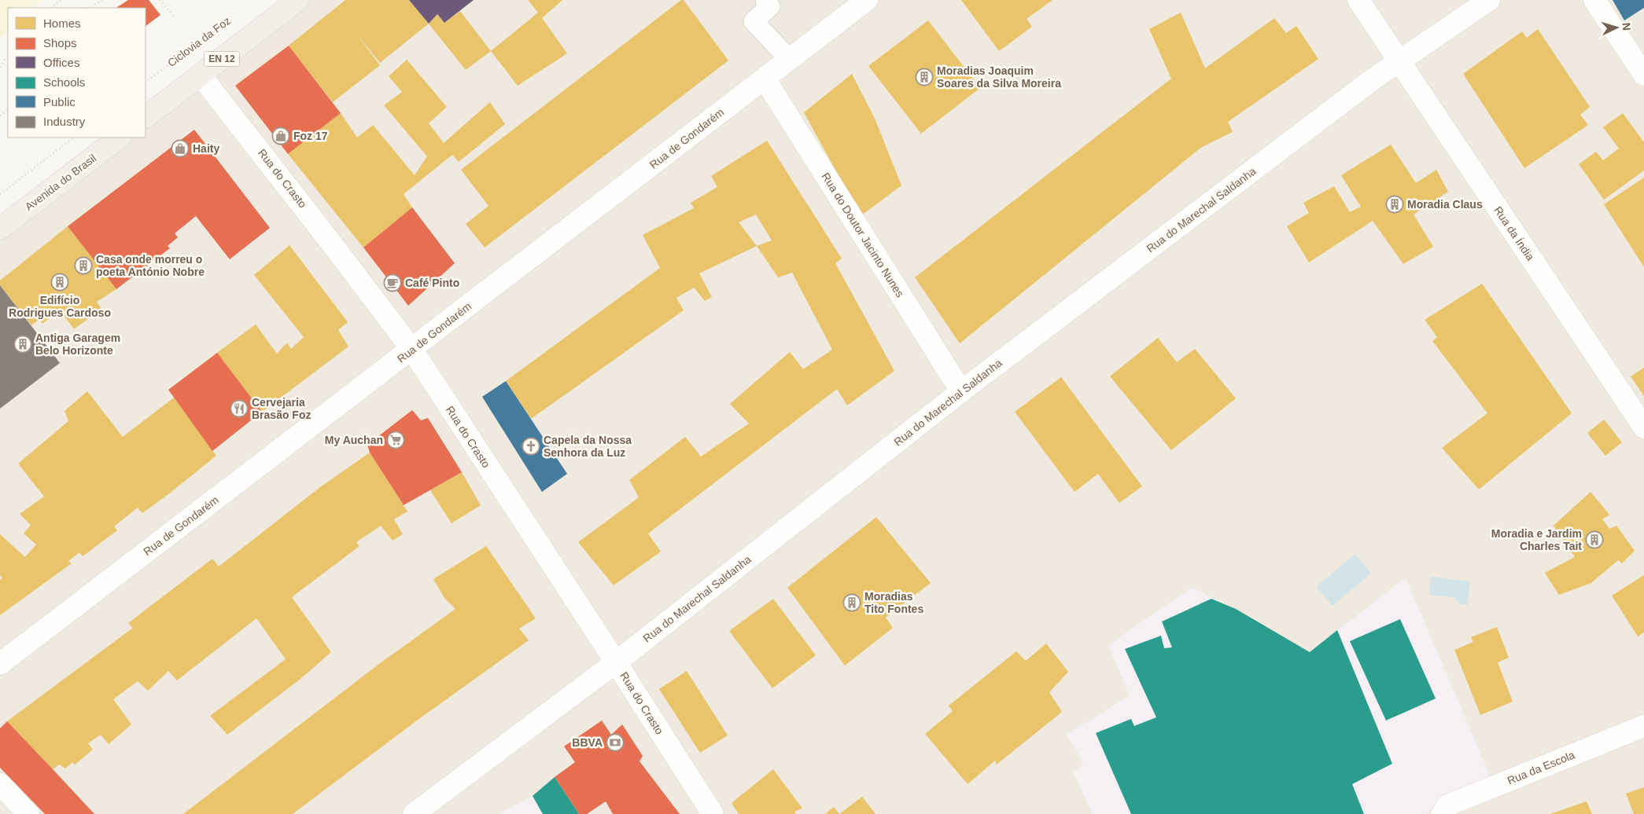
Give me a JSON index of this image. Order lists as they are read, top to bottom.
{
  "streets": {
    "main road": ["EN 12", "Avenida do Brasil"],
    "street": [
      "Rua de Gondarém",
      "Rua do Crasto",
      "Rua do Marechal Saldanha",
      "Rua da Índia",
      "Rua do Doutor Jacinto Nunes",
      "Rua da Escola"
    ],
    "path": ["Ciclovia da Foz"]
  },
  "crossings": [
    ["EN 12", "Rua do Crasto"],
    ["Rua de Gondarém", "Rua do Crasto"],
    ["Rua de Gondarém", "Rua do Doutor Jacinto Nunes"],
    ["Rua do Crasto", "Rua do Marechal Saldanha"],
    ["Rua do Marechal Saldanha", "Rua da Índia"],
    ["Rua do Marechal Saldanha", "Rua do Doutor Jacinto Nunes"]
  ],
  "places": {
    "building": [
      "Moradias Joaquim Soares da Silva Moreira",
      "Moradia Claus",
      "Casa onde morreu o poeta António Nobre",
      "Edifício Rodrigues Cardoso",
      "Antiga Garagem Belo Horizonte",
      "Moradia e Jardim Charles Tait",
      "Moradias Tito Fontes"
    ],
    "shop": ["Foz 17", "Haity"],
    "cafe": ["Café Pinto"],
    "restaurant": ["Cervejaria Brasão Foz"],
    "supermarket": ["My Auchan"],
    "church": ["Capela da Nossa Senhora da Luz"],
    "bank": ["BBVA"]
  },
  "legend": [
    "Homes",
    "Shops",
    "Offices",
    "Schools",
    "Public",
    "Industry"
  ],
  "north": "right"
}
